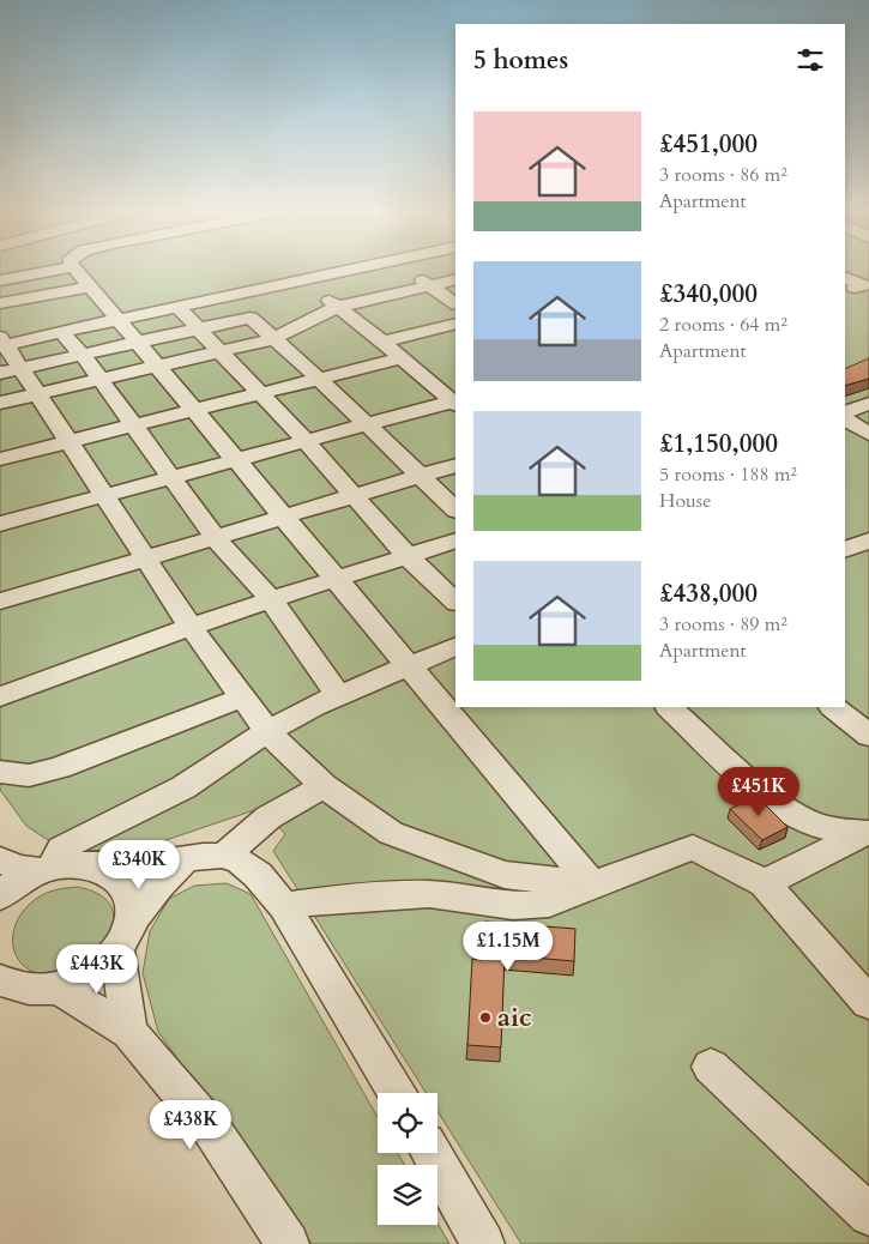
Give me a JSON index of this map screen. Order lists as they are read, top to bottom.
{
  "places": ["aic"],
  "page": {
    "heading": "5 homes",
    "list": [
      {
        "name": "£451,000",
        "note": "3 rooms · 86 m² · Apartment"
      },
      {
        "name": "£340,000",
        "note": "2 rooms · 64 m² · Apartment"
      },
      {
        "name": "£1,150,000",
        "note": "5 rooms · 188 m² · House"
      },
      {
        "name": "£438,000",
        "note": "3 rooms · 89 m² · Apartment"
      }
    ],
    "price": [
      "£451K",
      "£340K",
      "£1.15M",
      "£443K",
      "£438K"
    ]
  }
}
